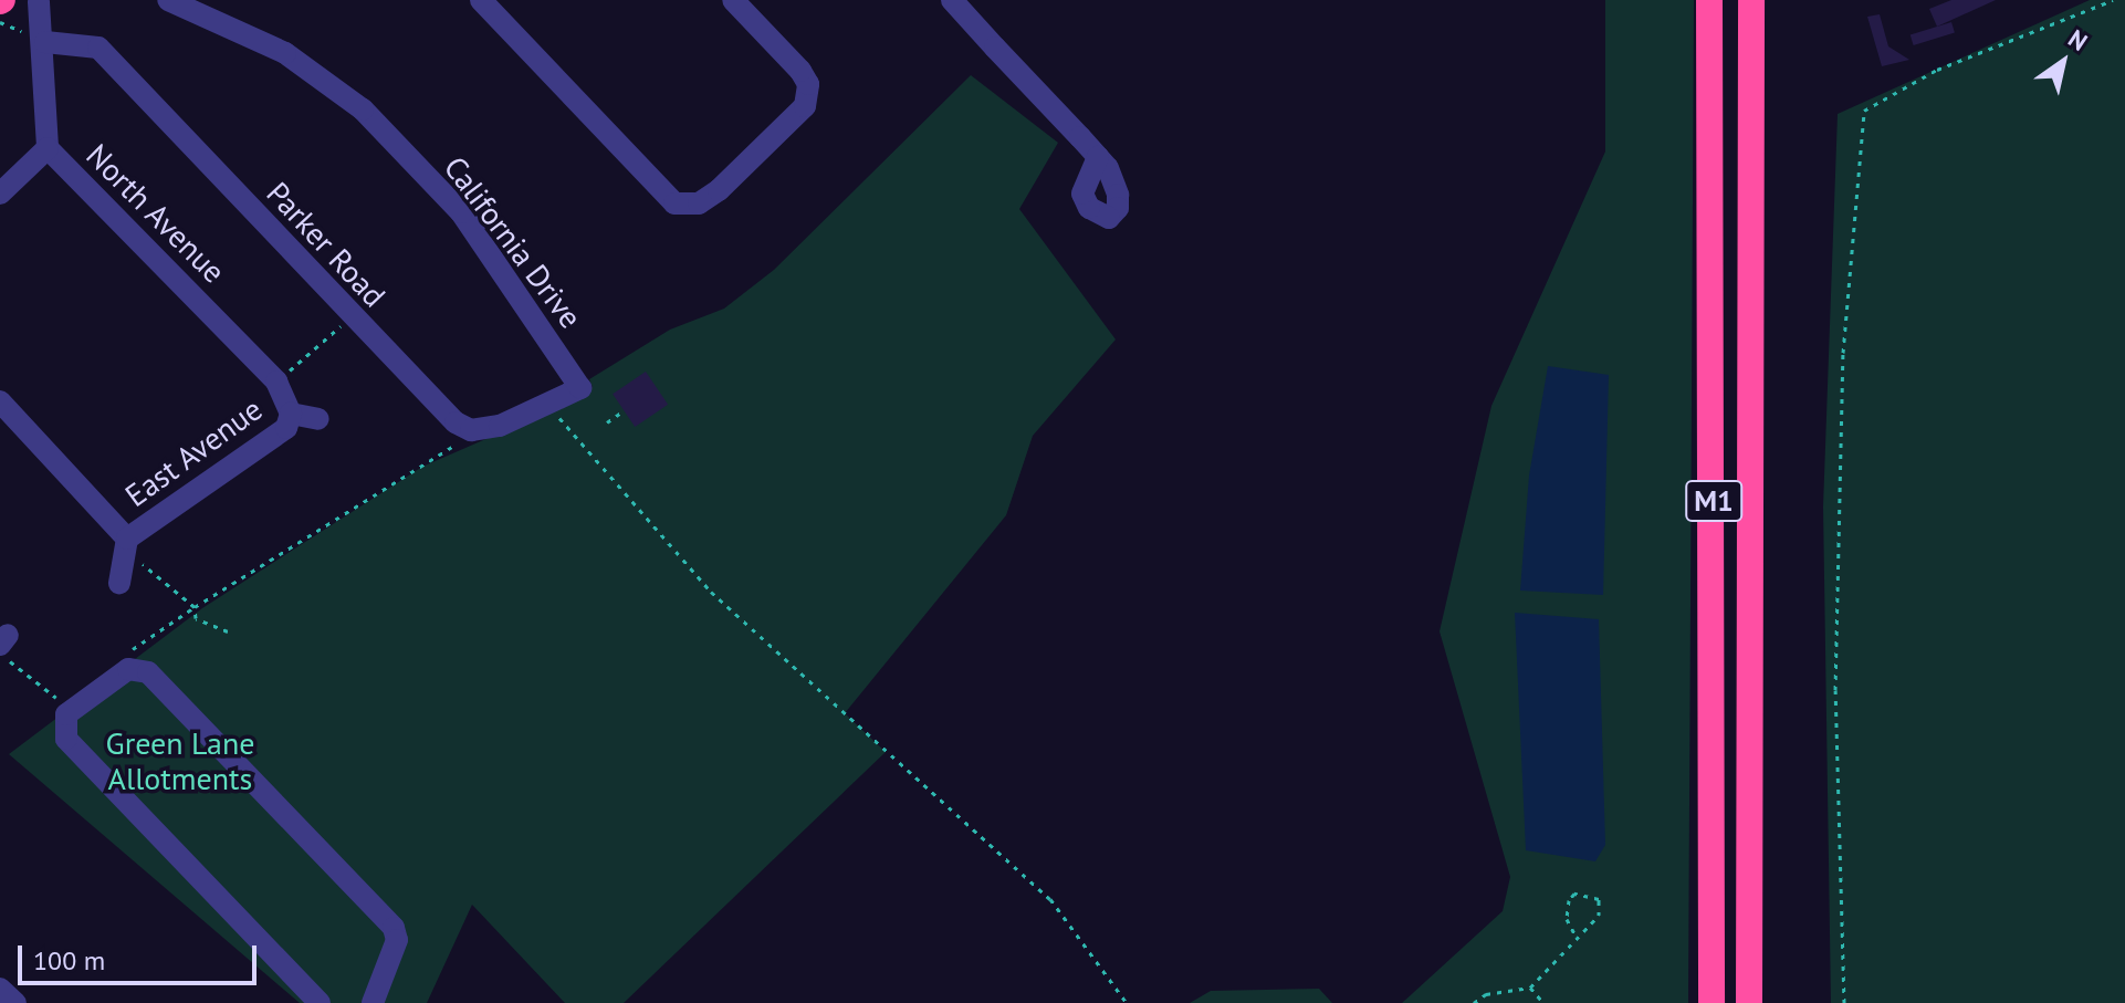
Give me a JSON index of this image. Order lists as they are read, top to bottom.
{
  "streets": {
    "highway": ["M1"],
    "street": [
      "North Avenue",
      "California Drive",
      "Parker Road",
      "East Avenue"
    ]
  },
  "crossings": [
    ["North Avenue", "Parker Road"],
    ["North Avenue", "East Avenue"]
  ],
  "parks": ["Green Lane Allotments"],
  "scale_bar": "100 m",
  "north": "top right"
}
